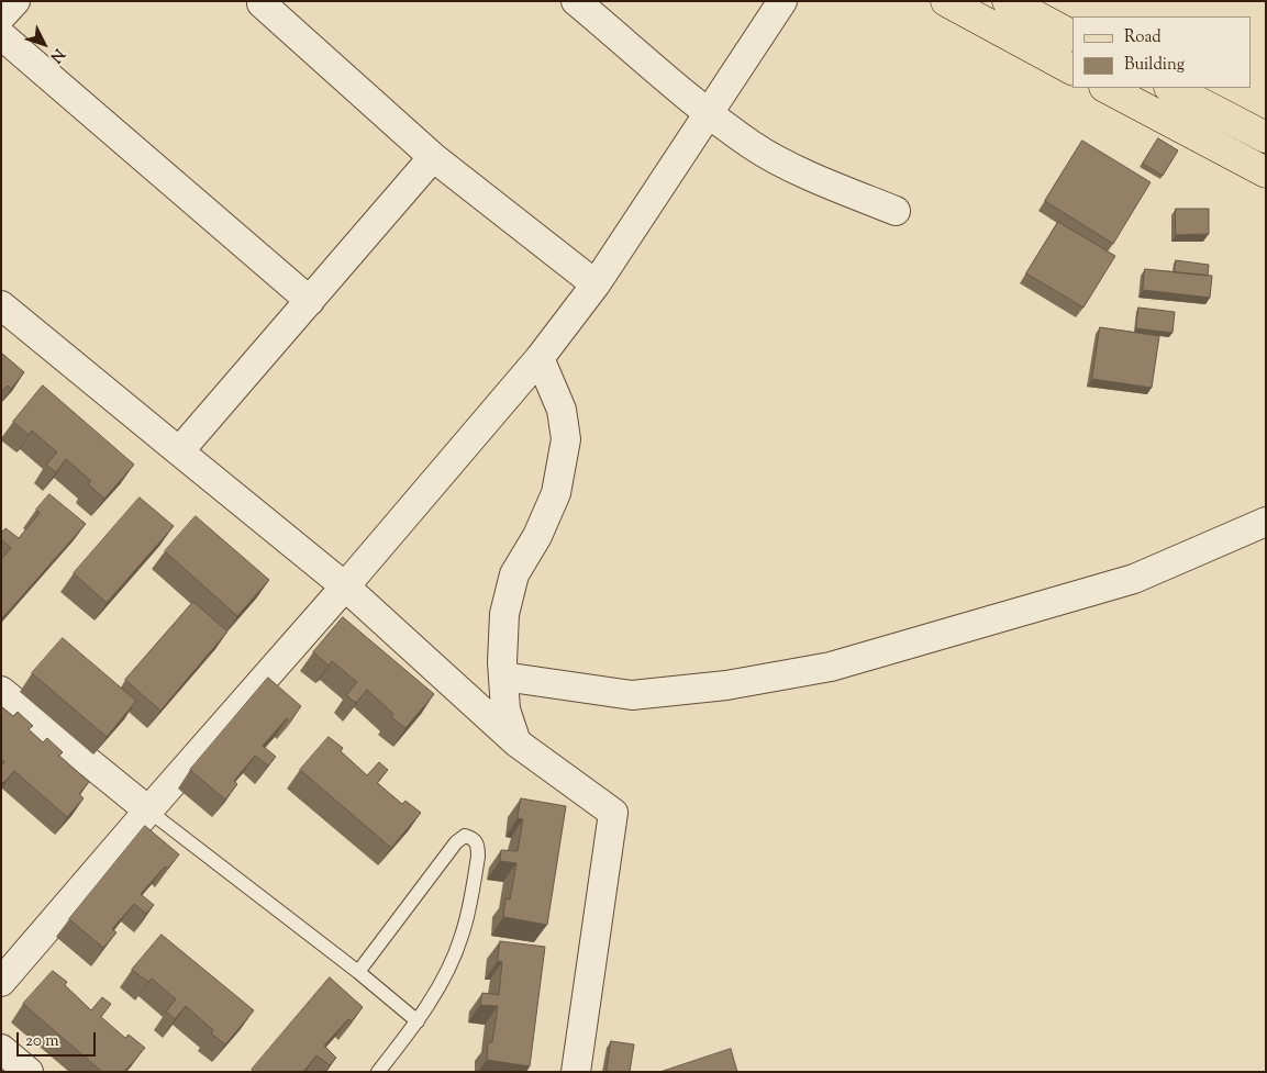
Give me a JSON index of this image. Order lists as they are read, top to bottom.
{
  "legend": ["Road", "Building"],
  "scale_bar": "20 m",
  "north": "bottom right"
}
